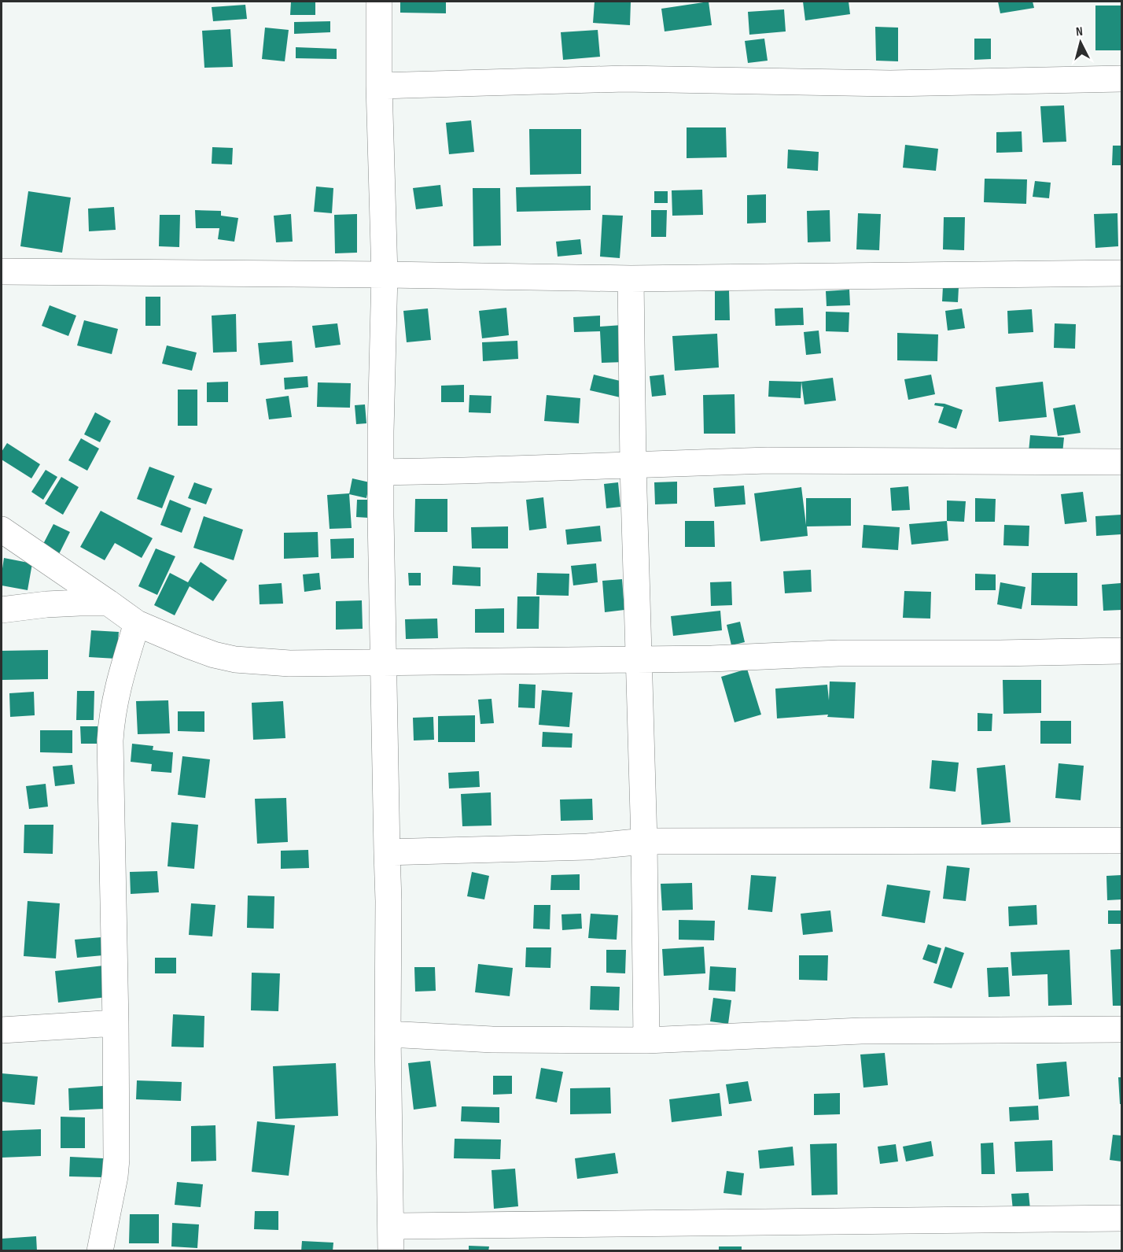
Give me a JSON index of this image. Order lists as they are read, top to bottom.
{
  "north": "top"
}
